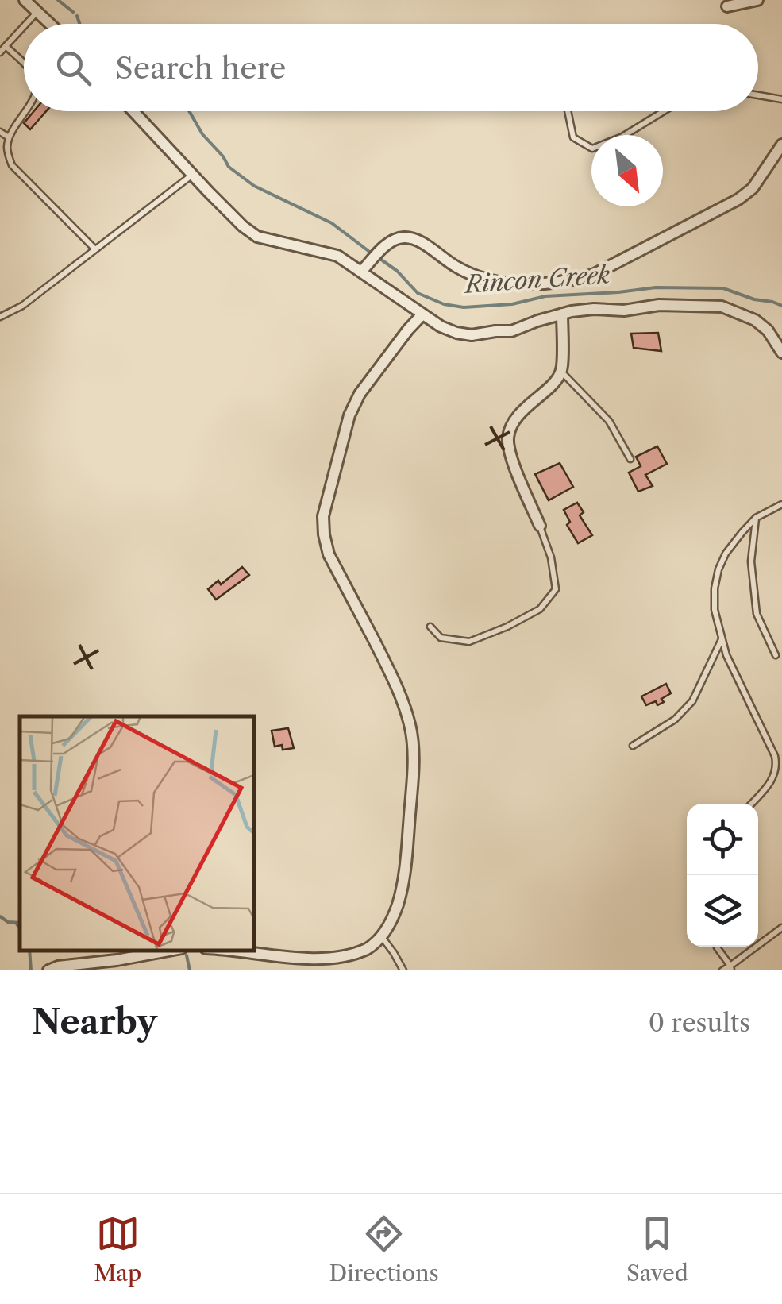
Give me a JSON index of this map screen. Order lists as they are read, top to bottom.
{
  "water": ["Rincon Creek"],
  "north": "bottom right",
  "page": {
    "search": "Search here",
    "heading": ["Nearby", "0 results"],
    "nav": ["Map", "Directions", "Saved"]
  }
}
